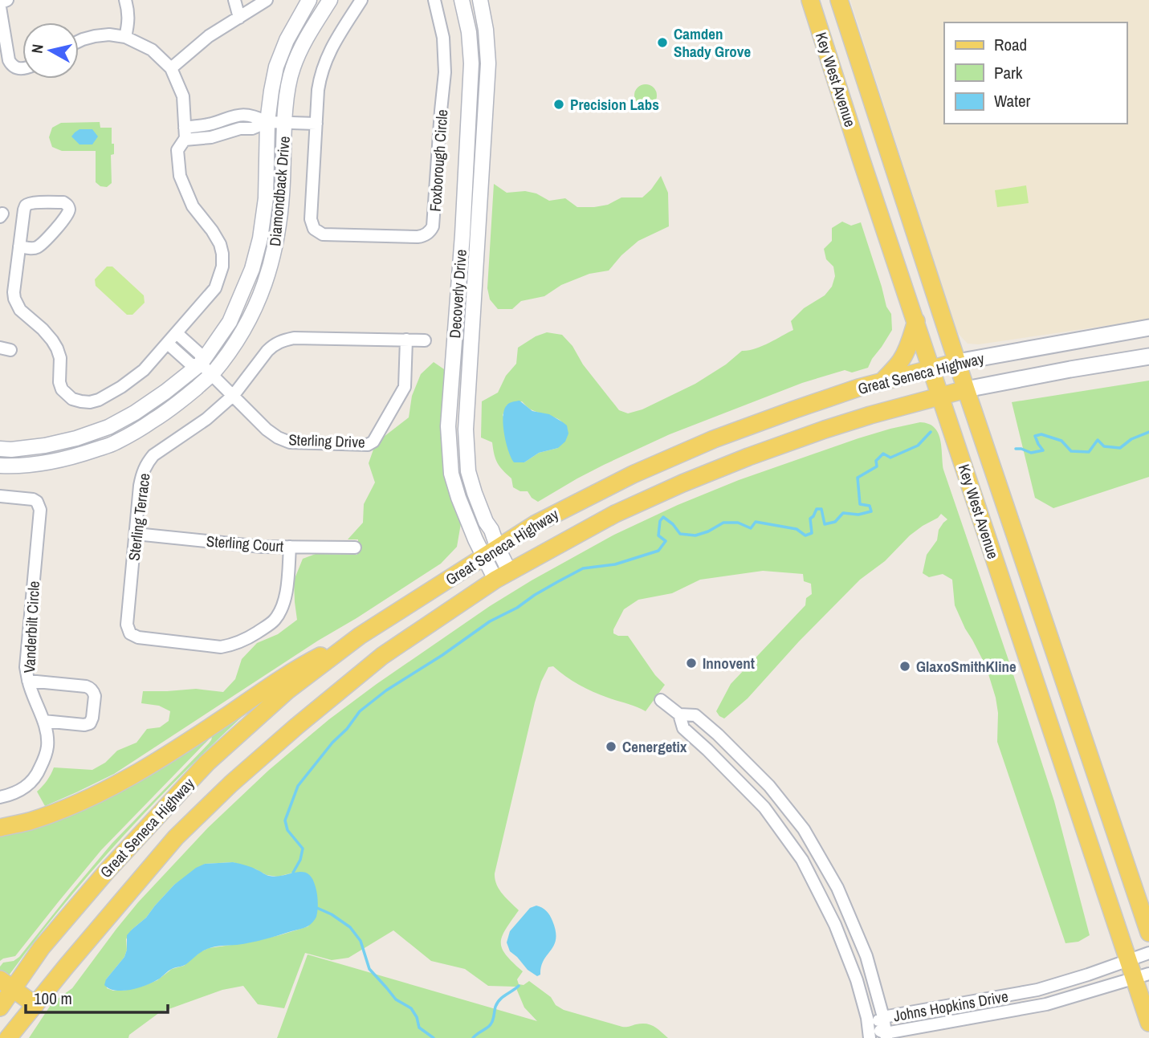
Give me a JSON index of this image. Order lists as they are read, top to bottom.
{
  "streets": {
    "main road": ["Key West Avenue", "Great Seneca Highway"],
    "street": [
      "Foxborough Circle",
      "Diamondback Drive",
      "Decoverly Drive",
      "Sterling Drive",
      "Sterling Terrace",
      "Sterling Court",
      "Vanderbilt Circle",
      "Johns Hopkins Drive"
    ]
  },
  "crossings": [
    ["Key West Avenue", "Great Seneca Highway"],
    ["Key West Avenue", "Johns Hopkins Drive"],
    ["Diamondback Drive", "Sterling Drive"],
    ["Decoverly Drive", "Great Seneca Highway"],
    ["Sterling Drive", "Sterling Terrace"],
    ["Sterling Terrace", "Sterling Court"]
  ],
  "places": [
    "Camden Shady Grove",
    "Precision Labs",
    "Innovent",
    "GlaxoSmithKline",
    "Cenergetix"
  ],
  "legend": ["Road", "Park", "Water"],
  "scale_bar": "100 m",
  "north": "left"
}
